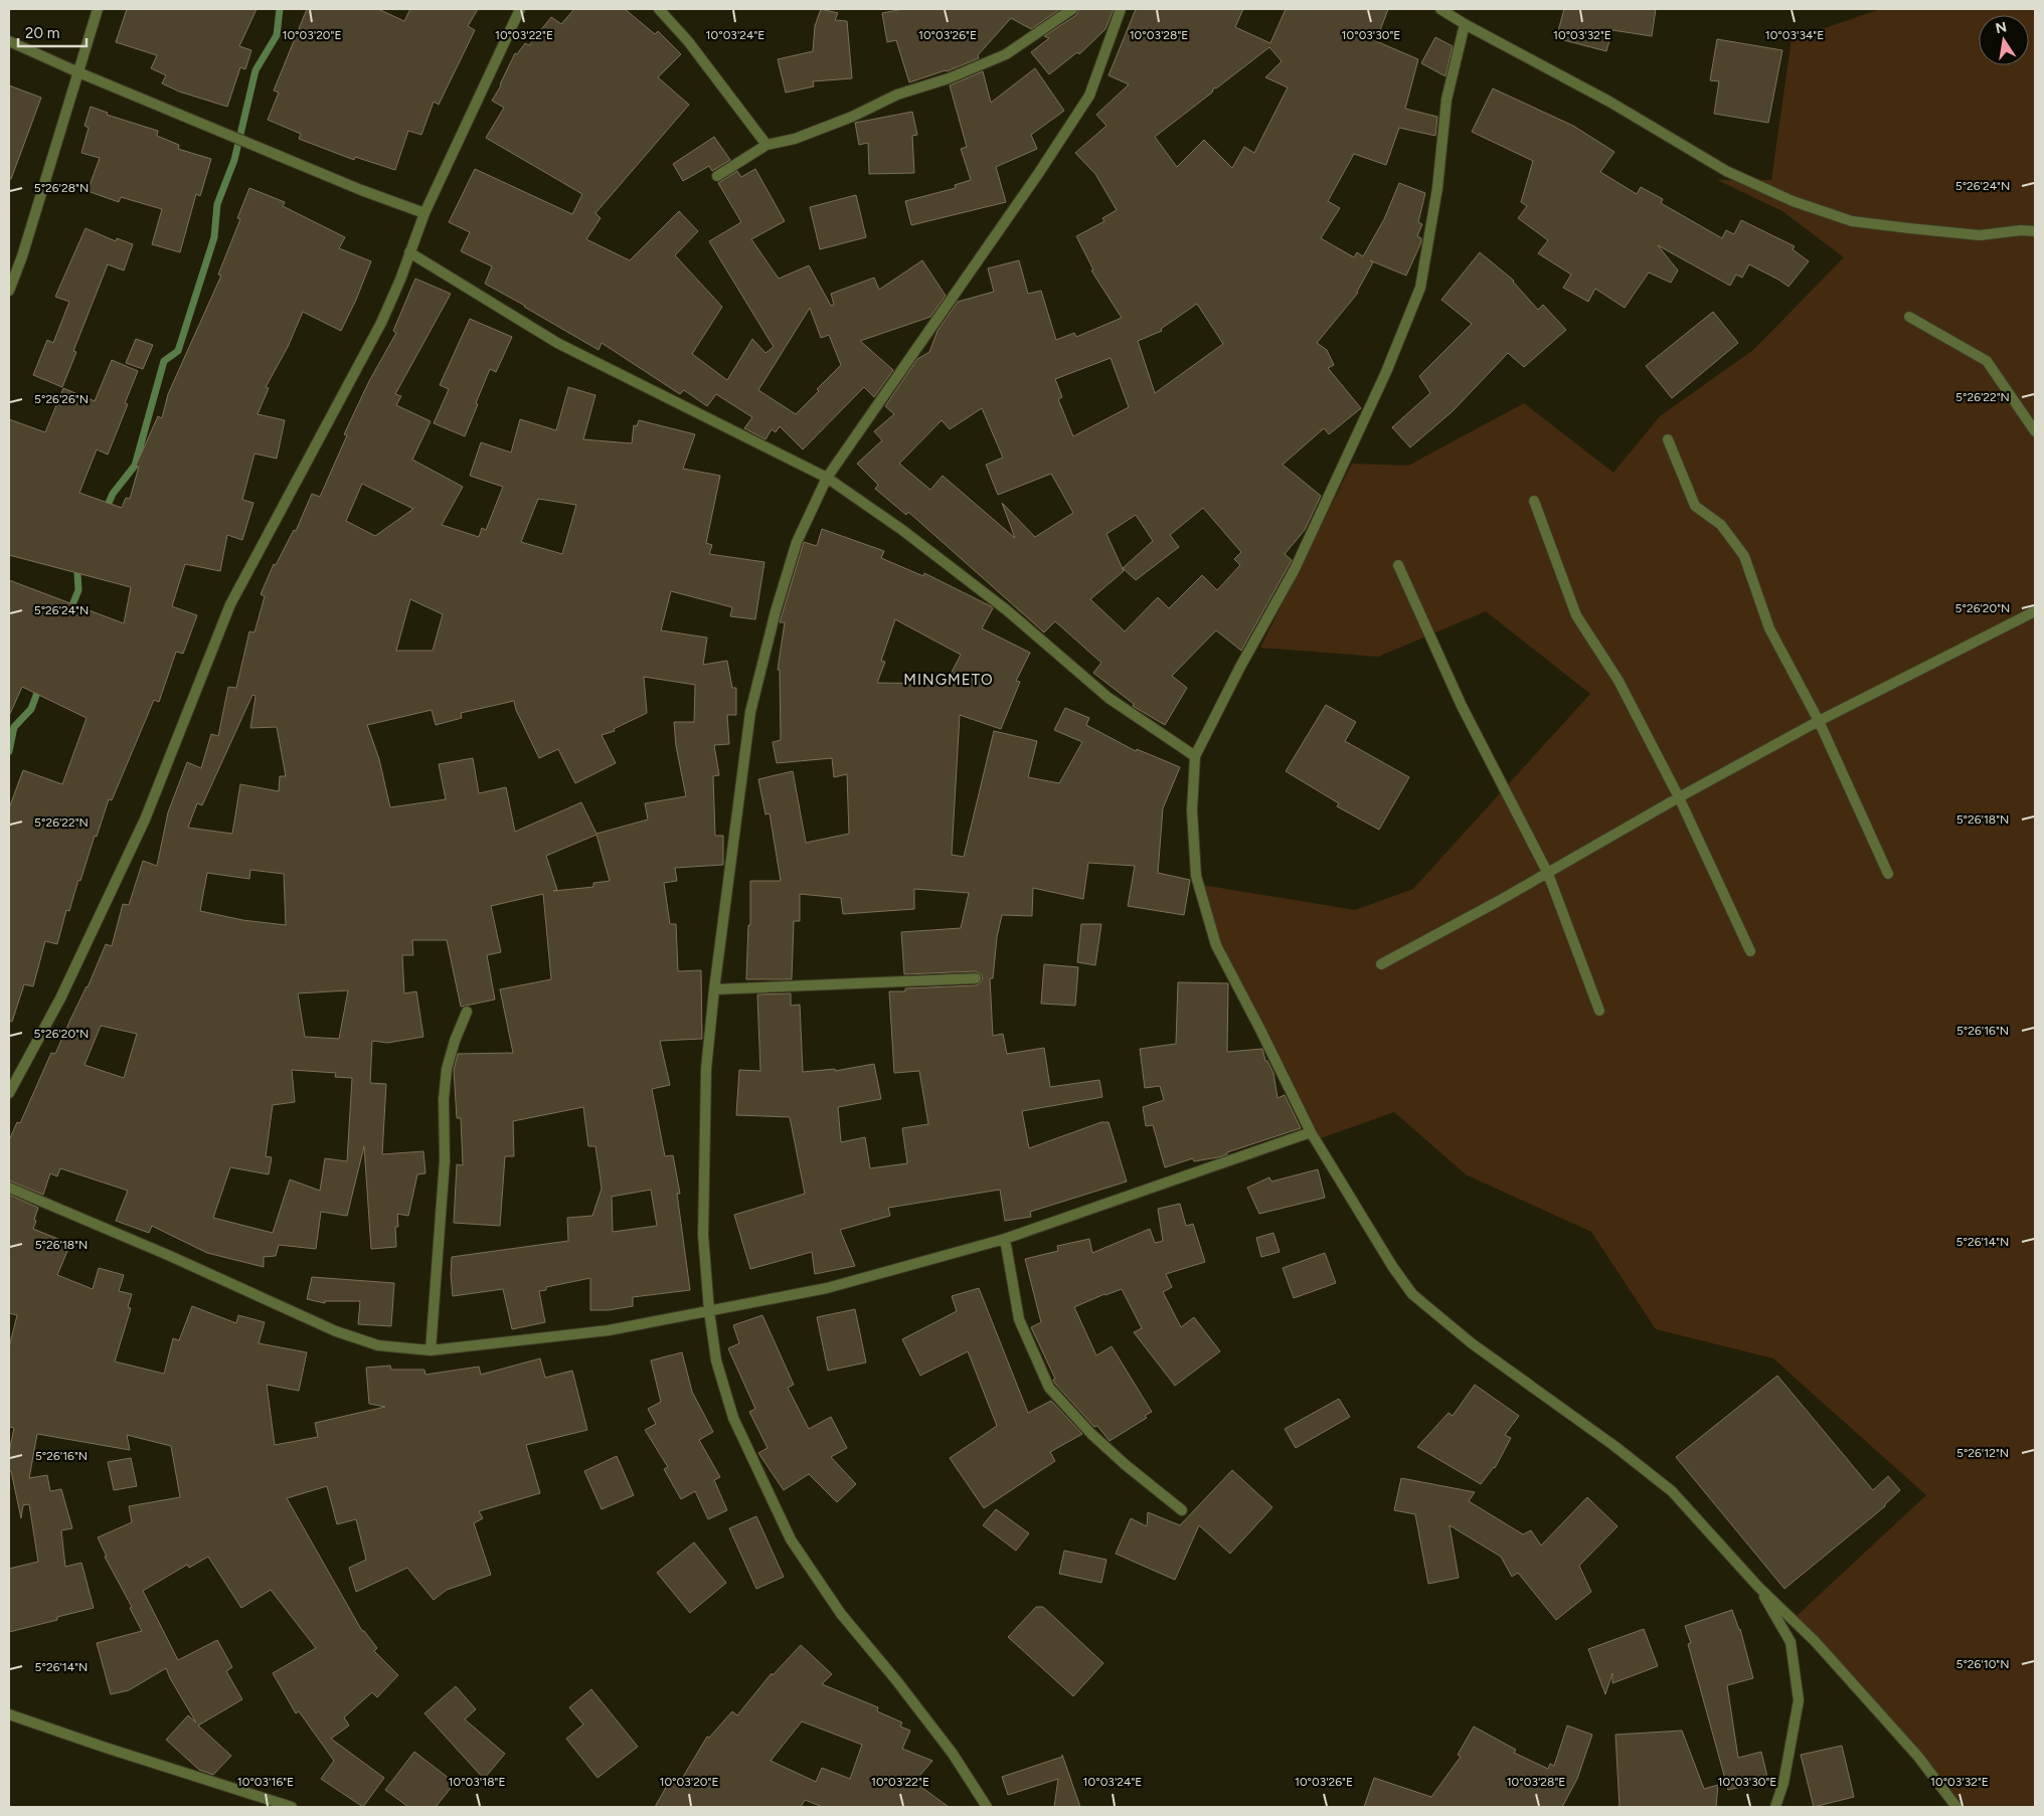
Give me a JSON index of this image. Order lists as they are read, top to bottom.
{
  "districts": ["MINGMETO"],
  "scale_bar": "20 m",
  "north": "top",
  "coordinates": [
    "10°03'20\"E",
    "10°03'22\"E",
    "10°03'24\"E",
    "10°03'26\"E",
    "10°03'28\"E",
    "10°03'30\"E",
    "10°03'32\"E",
    "10°03'34\"E",
    "5°26'24\"N",
    "5°26'28\"N",
    "5°26'22\"N",
    "5°26'26\"N",
    "5°26'20\"N",
    "5°26'18\"N",
    "5°26'16\"N",
    "5°26'14\"N",
    "5°26'12\"N",
    "5°26'10\"N",
    "10°03'16\"E",
    "10°03'18\"E"
  ]
}
